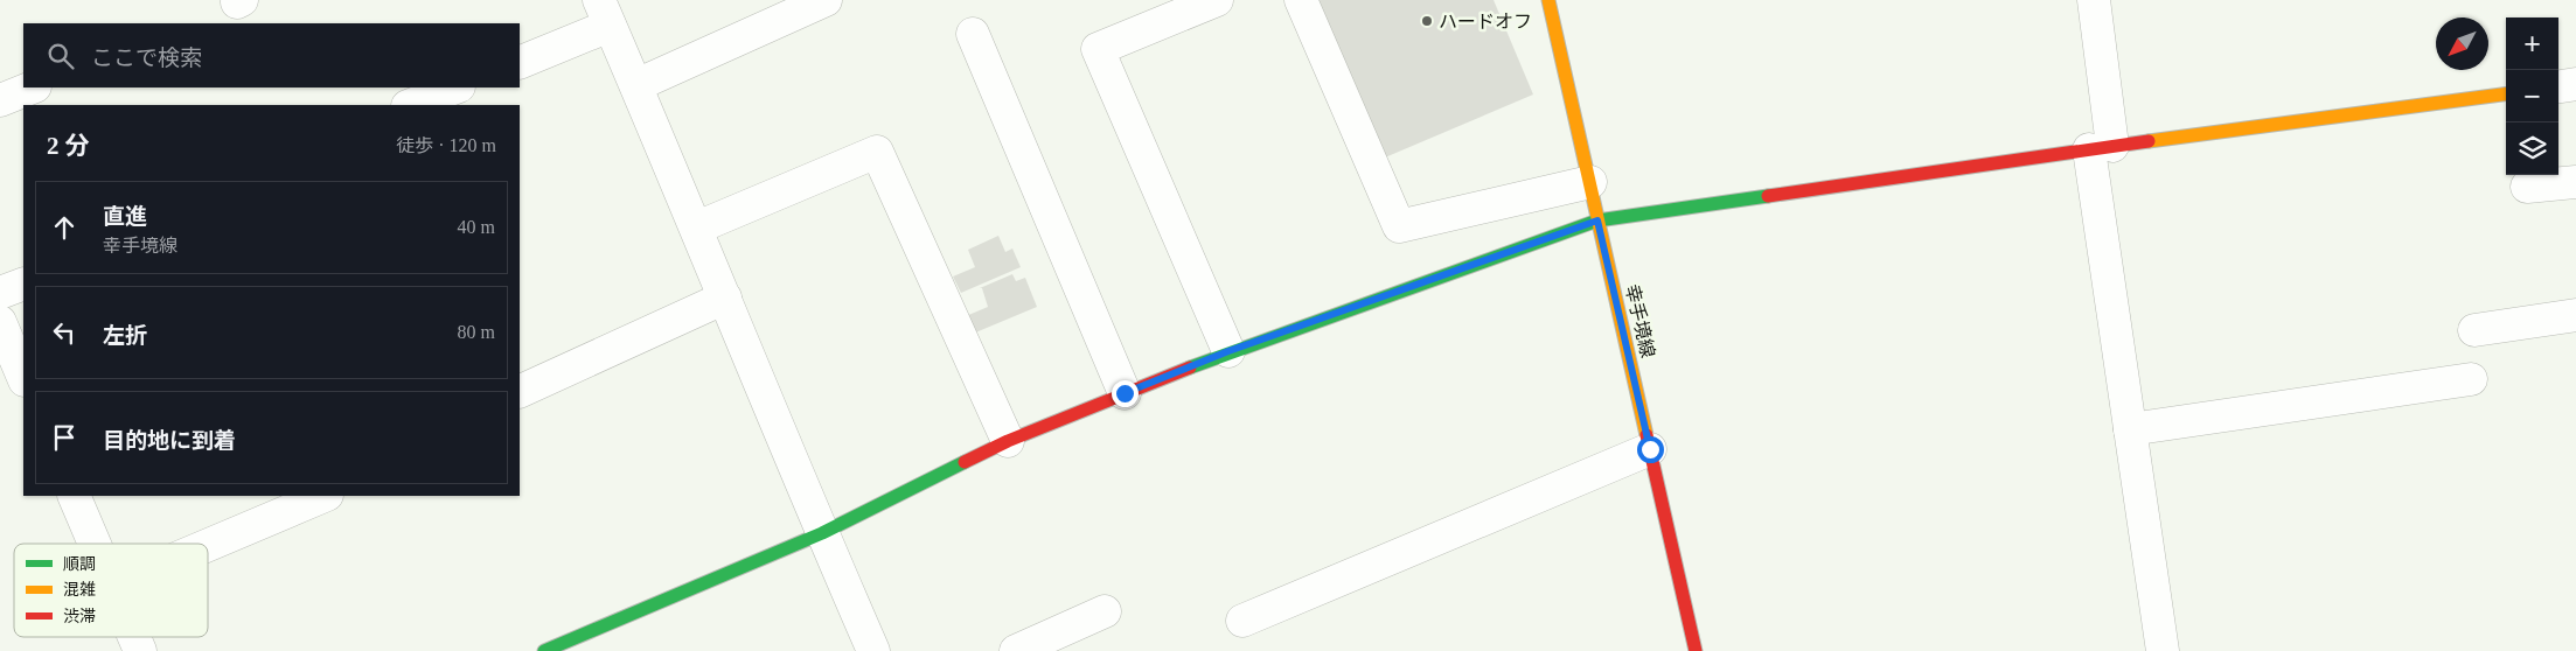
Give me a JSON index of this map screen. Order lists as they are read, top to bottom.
{
  "streets": {
    "street": ["幸手境線"]
  },
  "places": ["ハードオフ"],
  "legend": ["順調", "混雑", "渋滞"],
  "north": "bottom left",
  "page": {
    "map_buttons": ["+", "−"],
    "search": "ここで検索",
    "heading": ["2 分", "徒歩 · 120 m"],
    "list": [
      ["直進", "幸手境線", "40 m"],
      ["左折", "80 m"],
      "目的地に到着"
    ]
  }
}
